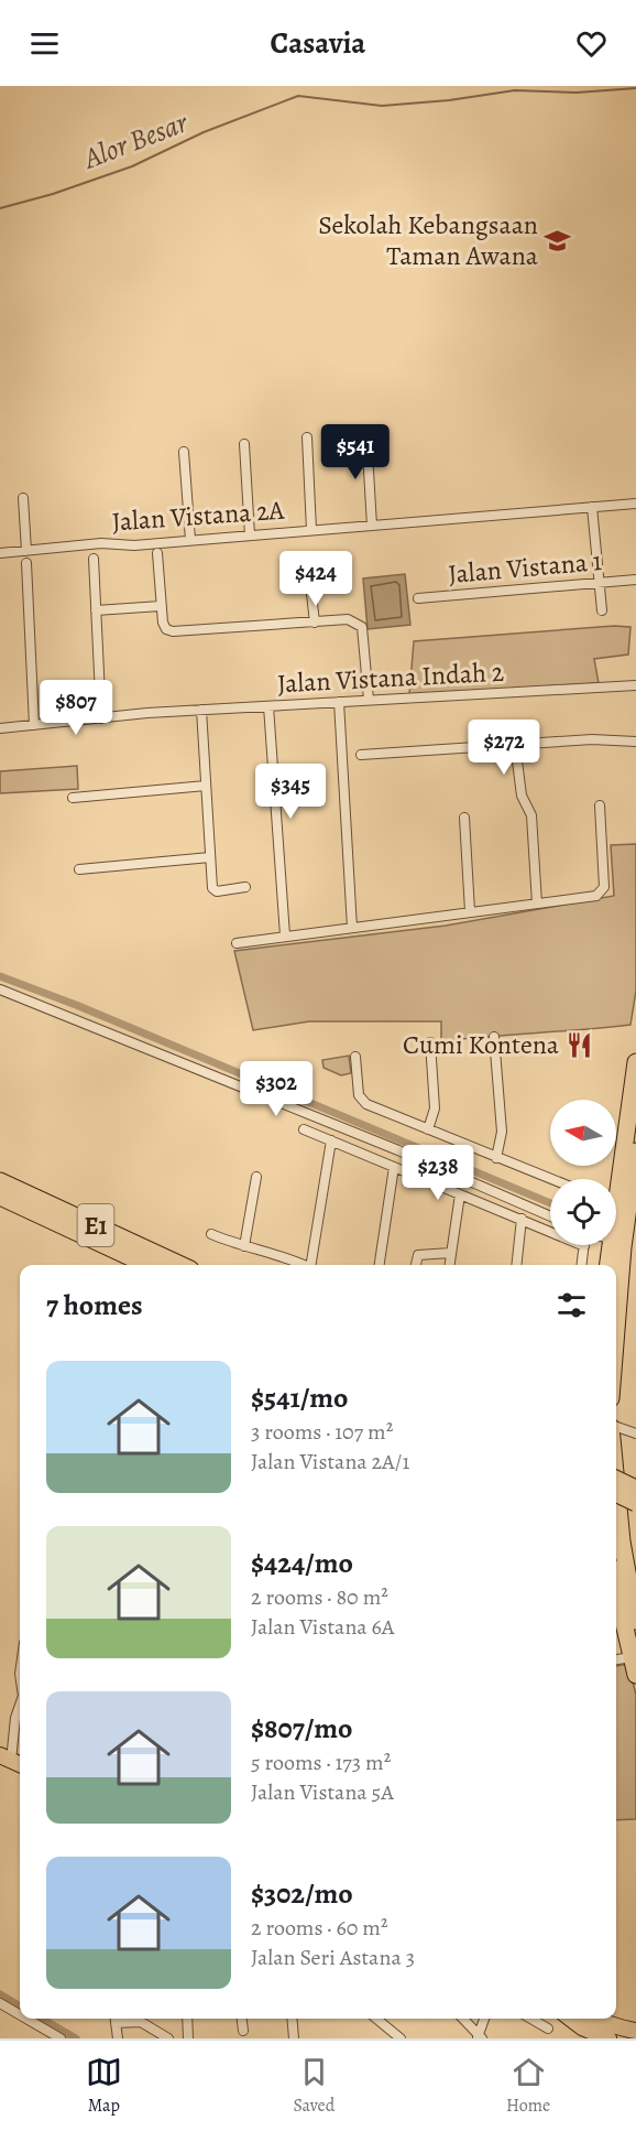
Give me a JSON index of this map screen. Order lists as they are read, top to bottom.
{
  "streets": {
    "highway": ["E1"],
    "street": ["Jalan Vistana 2A", "Jalan Vistana 1", "Jalan Vistana Indah 2"]
  },
  "water": ["Alor Besar"],
  "places": {
    "school or university": ["Sekolah Kebangsaan Taman Awana"],
    "restaurant": ["Cumi Kontena"]
  },
  "north": "left",
  "page": {
    "header": "Casavia",
    "price": [
      "$541",
      "$424",
      "$807",
      "$272",
      "$345",
      "$302",
      "$238"
    ],
    "heading": "7 homes",
    "list": [
      {
        "name": "$541/mo",
        "note": "3 rooms · 107 m² · Jalan Vistana 2A/1"
      },
      {
        "name": "$424/mo",
        "note": "2 rooms · 80 m² · Jalan Vistana 6A"
      },
      {
        "name": "$807/mo",
        "note": "5 rooms · 173 m² · Jalan Vistana 5A"
      },
      {
        "name": "$302/mo",
        "note": "2 rooms · 60 m² · Jalan Seri Astana 3"
      }
    ],
    "tabs": ["Map", "Saved", "Home"]
  }
}
